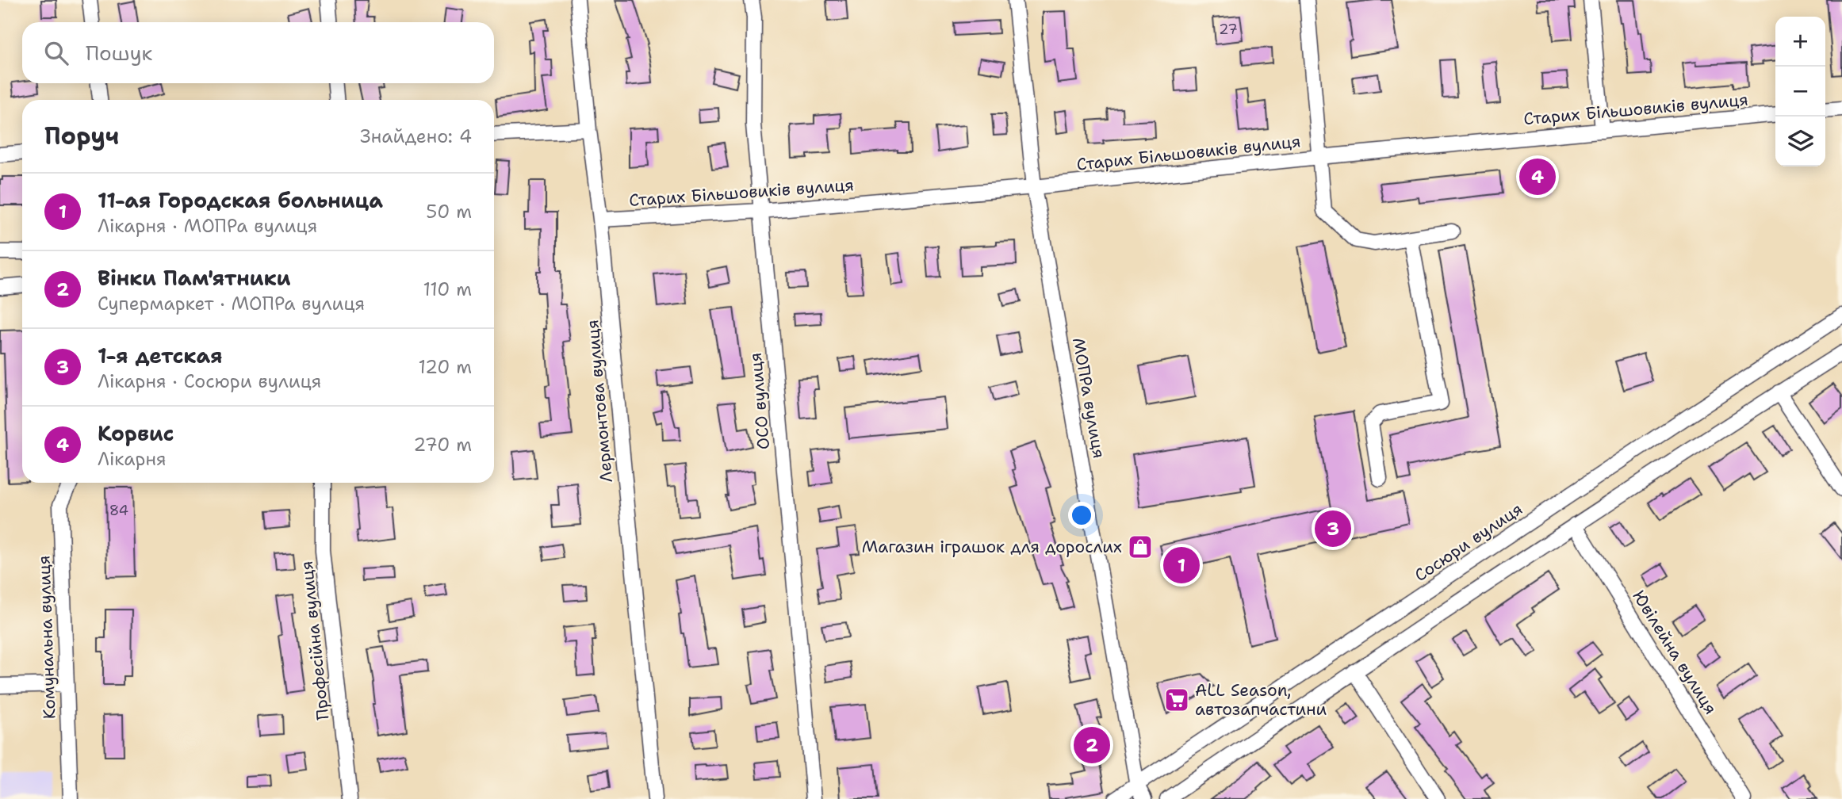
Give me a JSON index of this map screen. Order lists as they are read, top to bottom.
{
  "streets": {
    "street": [
      "Старих Більшовиків вулиця",
      "МОПРа вулиця",
      "Лермонтова вулиця",
      "ОСО вулиця",
      "Сосюри вулиця",
      "Комунальна вулиця",
      "Професійна вулиця",
      "Ювілейна вулиця"
    ]
  },
  "crossings": [
    ["Старих Більшовиків вулиця", "МОПРа вулиця"],
    ["Старих Більшовиків вулиця", "Лермонтова вулиця"],
    ["Старих Більшовиків вулиця", "ОСО вулиця"],
    ["МОПРа вулиця", "Сосюри вулиця"]
  ],
  "places": {
    "shop": ["Магазин іграшок для дорослих"],
    "supermarket": ["ALL Season, автозапчастини"]
  },
  "house_numbers": ["27", "84"],
  "page": {
    "map_buttons": ["+", "−"],
    "search": "Пошук",
    "heading": ["Поруч", "Знайдено: 4"],
    "pins": [
      "4",
      "3",
      "1",
      "2"
    ],
    "list": [
      {
        "mark": "1",
        "name": "11-ая Городская больница",
        "note": "Лікарня · МОПРа вулиця",
        "value": "50 m"
      },
      {
        "mark": "2",
        "name": "Вінки Пам'ятники",
        "note": "Супермаркет · МОПРа вулиця",
        "value": "110 m"
      },
      {
        "mark": "3",
        "name": "1-я детская",
        "note": "Лікарня · Сосюри вулиця",
        "value": "120 m"
      },
      {
        "mark": "4",
        "name": "Корвис",
        "note": "Лікарня",
        "value": "270 m"
      }
    ]
  }
}
